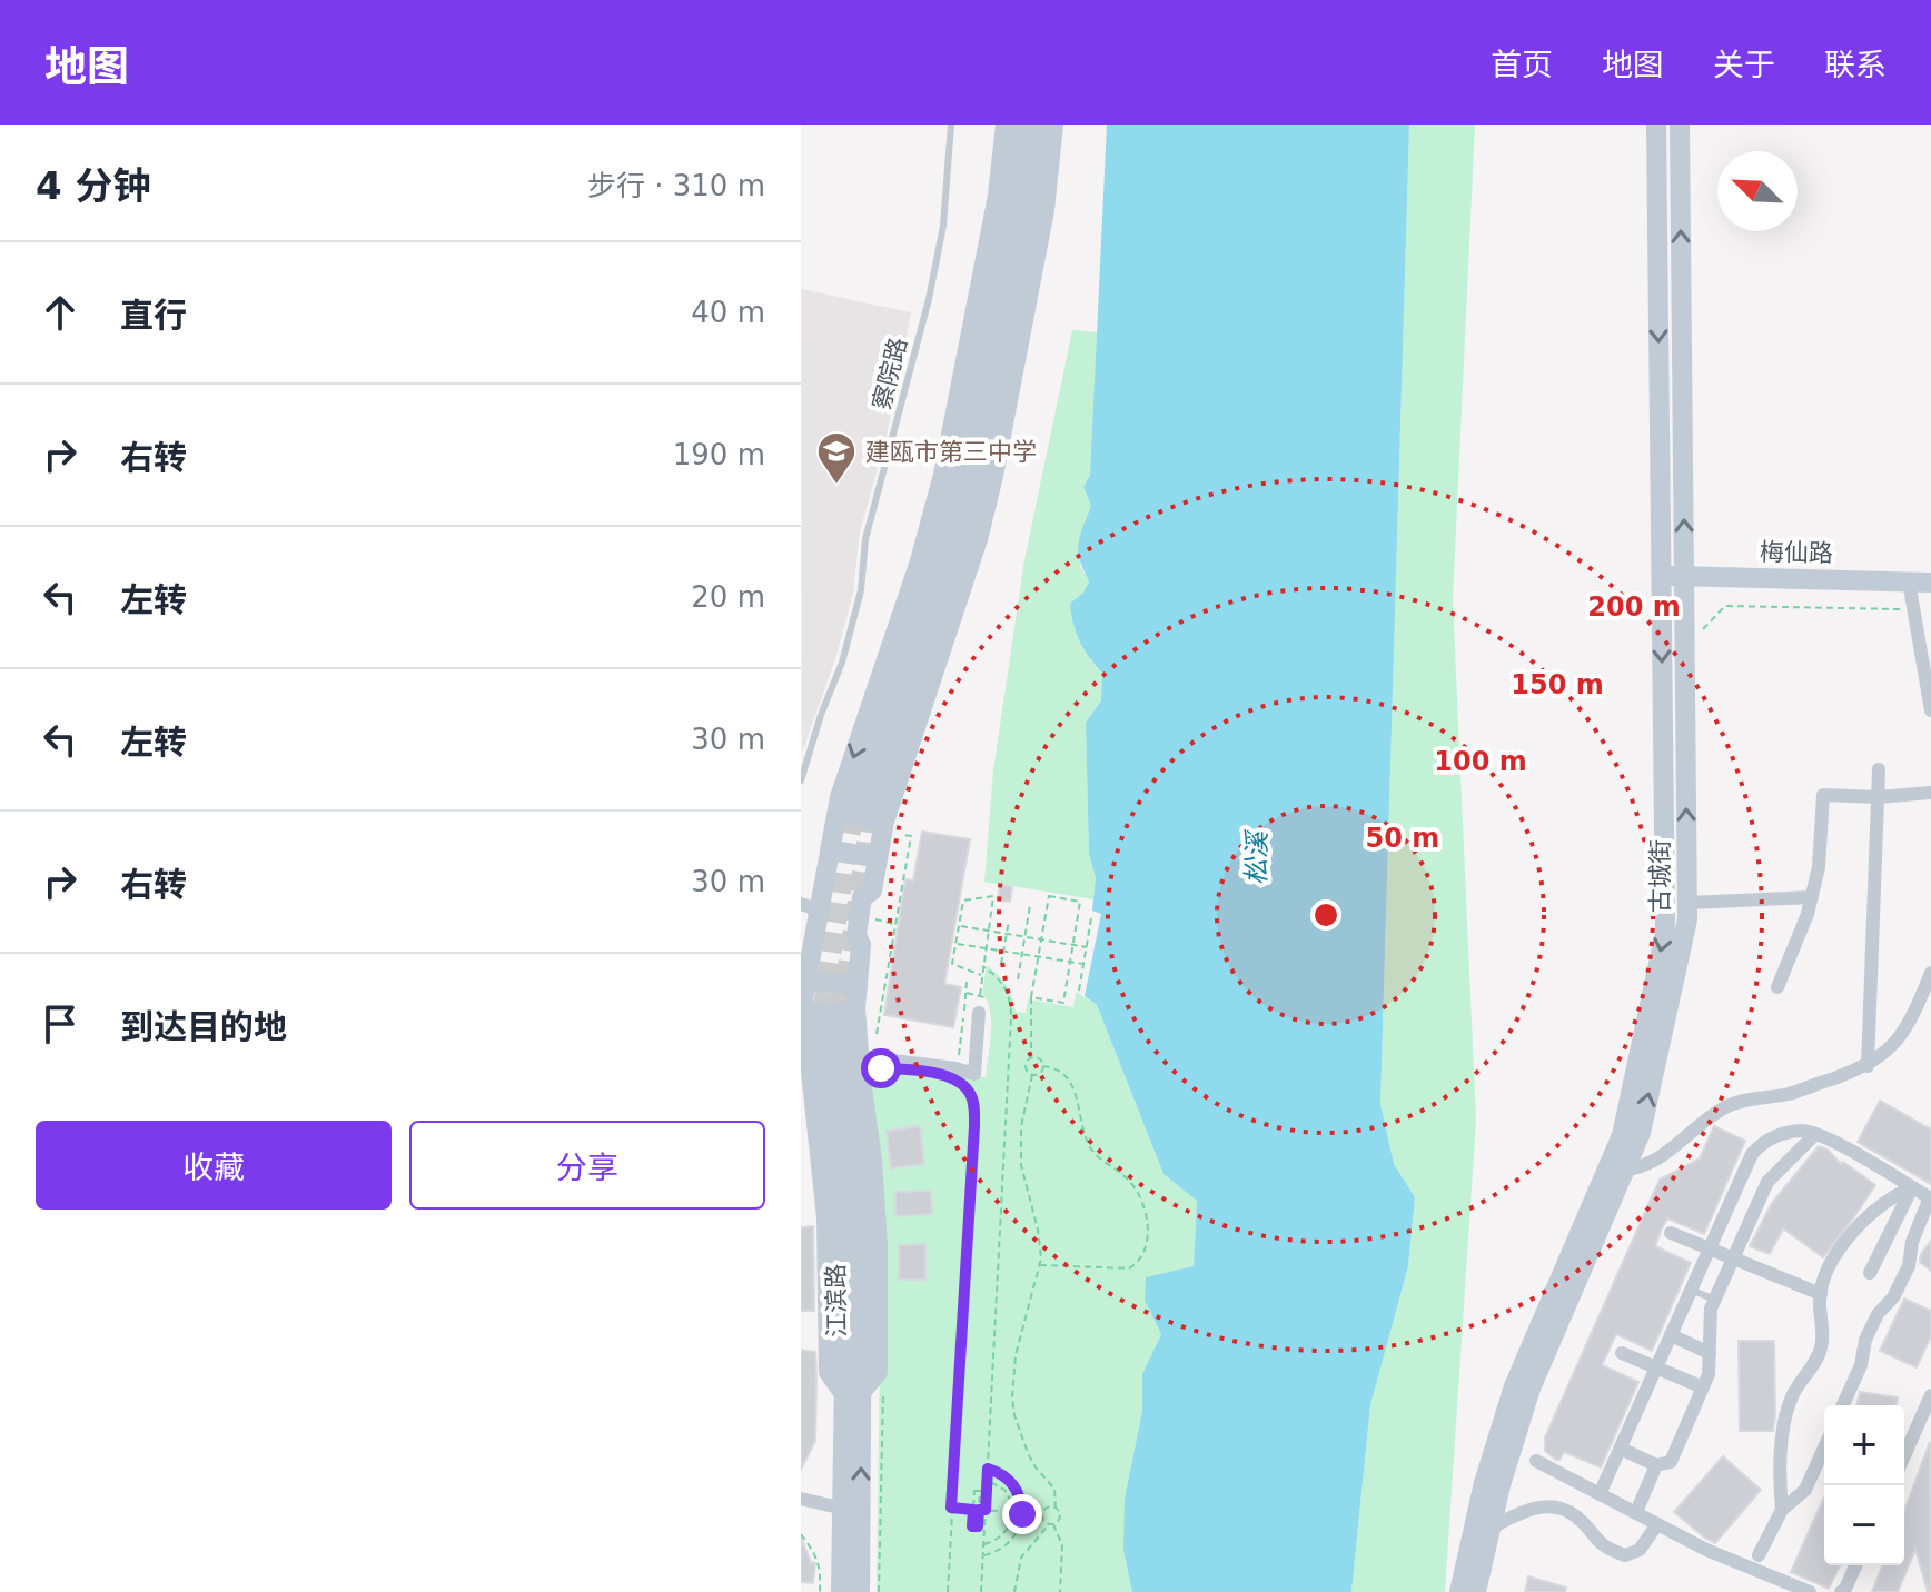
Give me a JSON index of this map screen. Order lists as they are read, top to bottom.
{
  "streets": {
    "main road": ["梅仙路", "古城街", "江滨路"],
    "lane": ["察院路"]
  },
  "crossings": [
    ["梅仙路", "古城街"]
  ],
  "water": ["松溪"],
  "places": {
    "school or university": ["建瓯市第三中学"]
  },
  "north": "top left",
  "page": {
    "header": "地图",
    "nav": [
      "首页",
      "地图",
      "关于",
      "联系"
    ],
    "heading": ["4 分钟", "步行 · 310 m"],
    "list": [
      ["直行", "40 m"],
      ["右转", "190 m"],
      ["左转", "20 m"],
      ["左转", "30 m"],
      ["右转", "30 m"],
      "到达目的地"
    ],
    "buttons": ["收藏", "分享"],
    "map_buttons": ["+", "−"]
  },
  "rings": [
    "200 m",
    "150 m",
    "100 m",
    "50 m"
  ]
}
